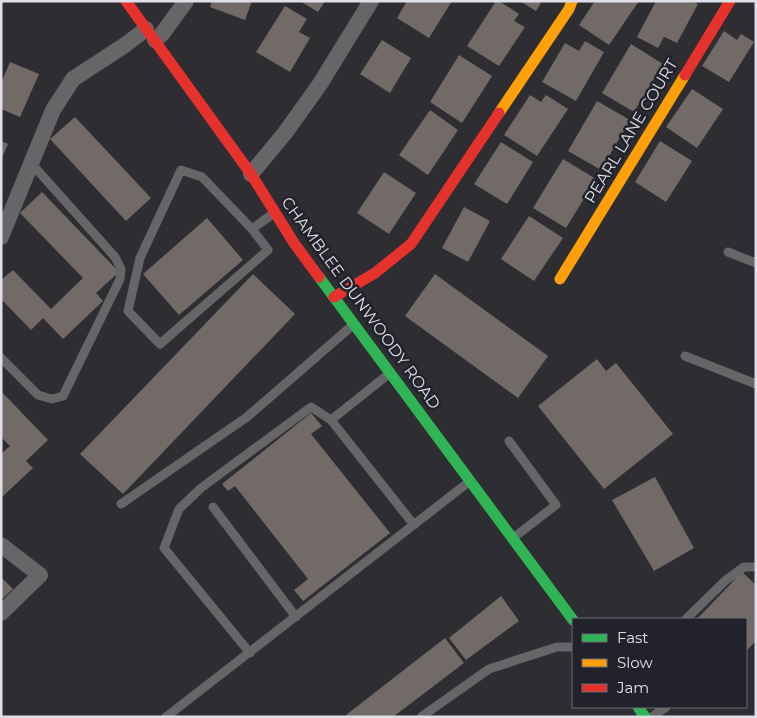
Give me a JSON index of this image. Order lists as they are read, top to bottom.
{
  "streets": {
    "street": ["PEARL LANE COURT", "CHAMBLEE DUNWOODY ROAD"]
  },
  "legend": ["Fast", "Slow", "Jam"]
}
